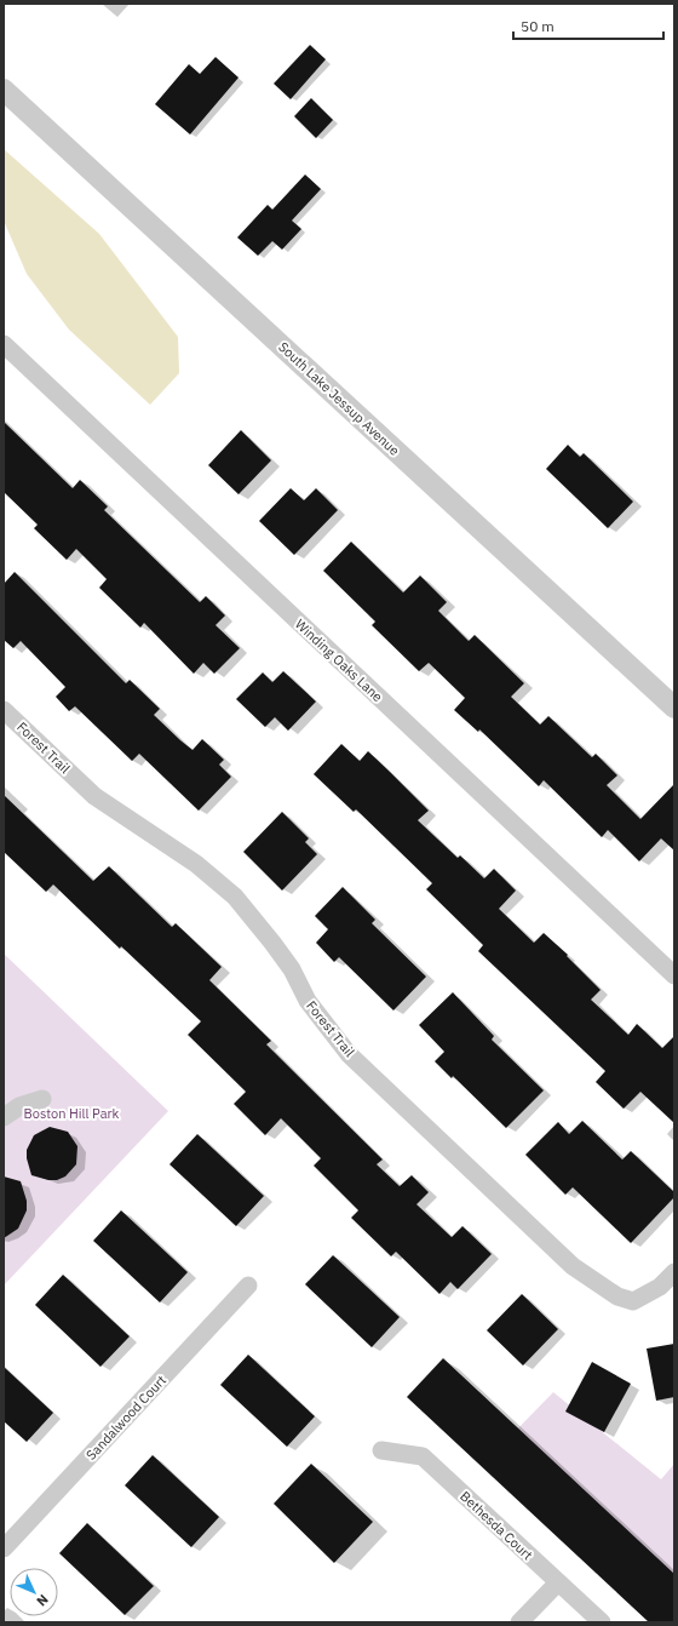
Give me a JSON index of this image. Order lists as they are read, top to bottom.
{
  "streets": {
    "street": [
      "South Lake Jessup Avenue",
      "Winding Oaks Lane",
      "Forest Trail",
      "Sandalwood Court",
      "Bethesda Court"
    ]
  },
  "parks": ["Boston Hill Park"],
  "scale_bar": "50 m",
  "north": "bottom right"
}
